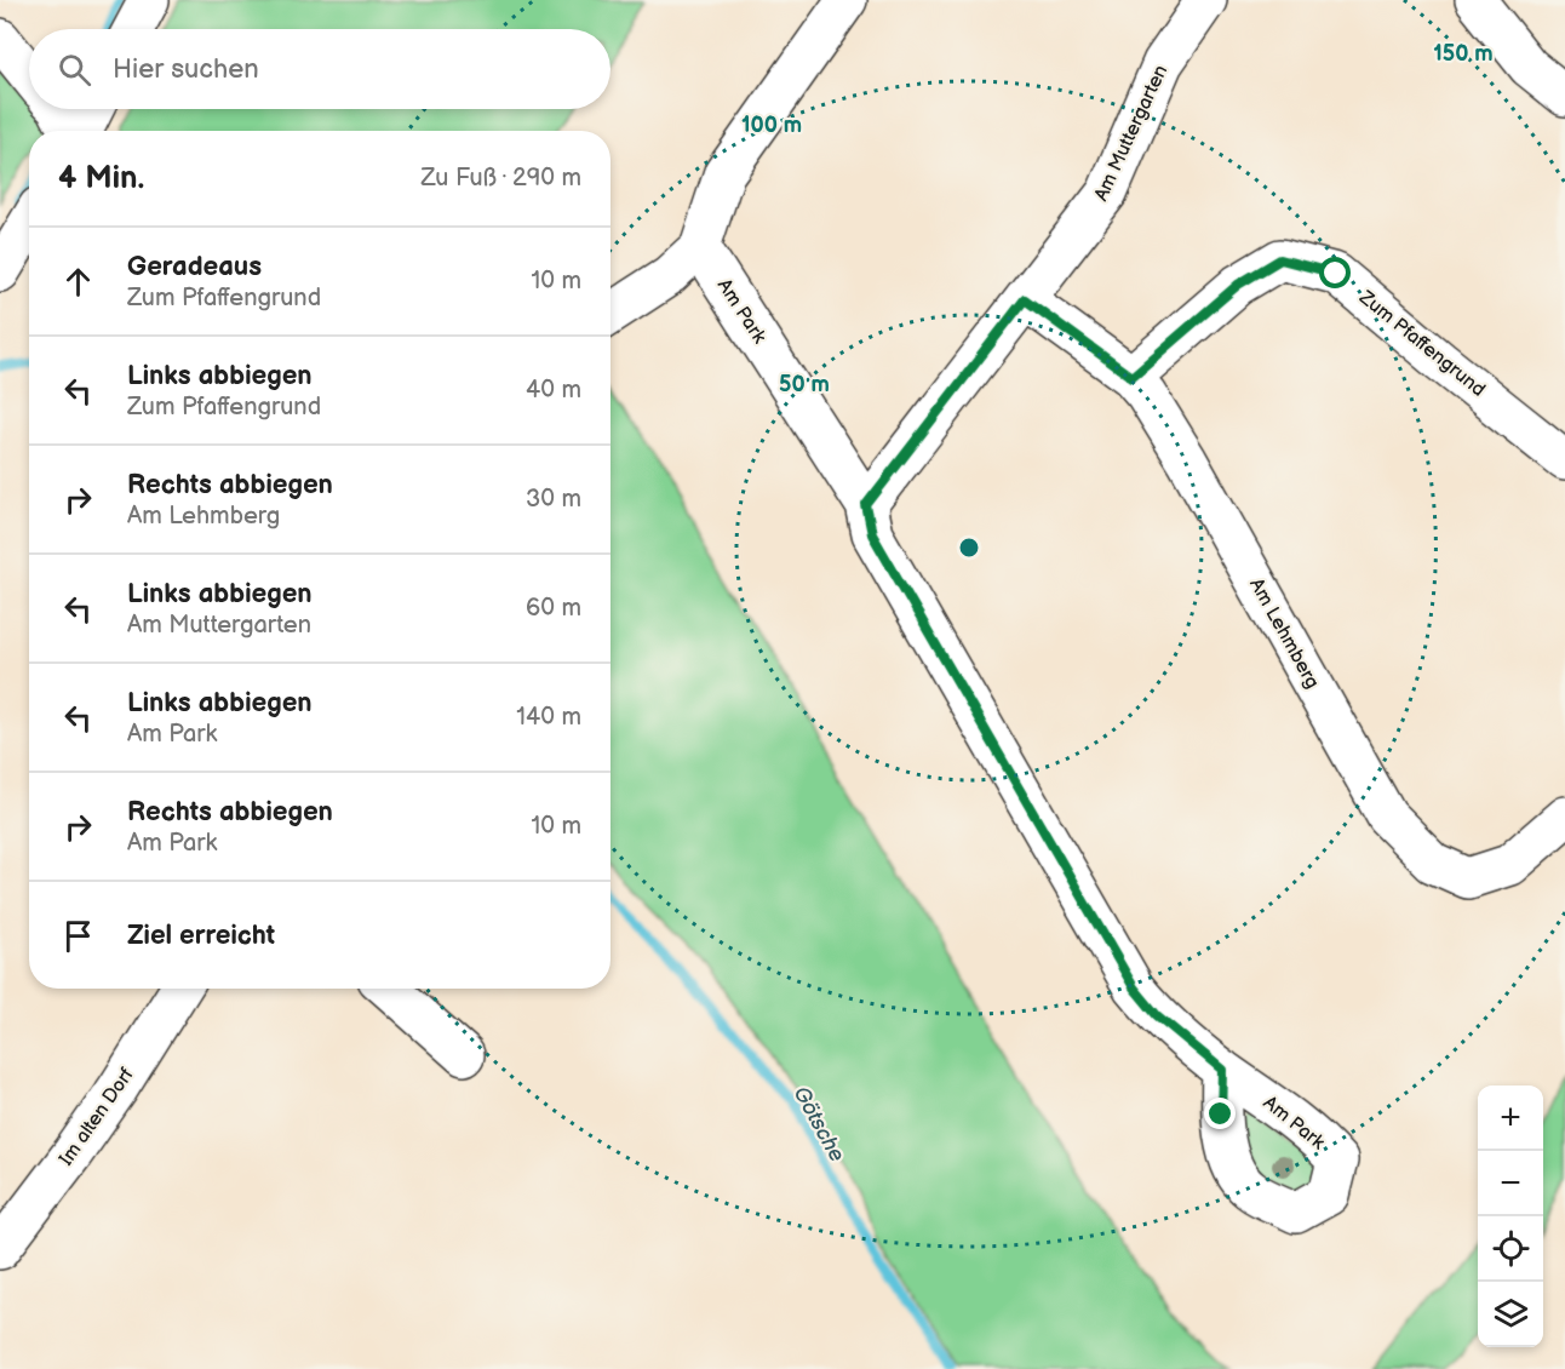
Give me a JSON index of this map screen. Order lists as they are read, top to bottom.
{
  "streets": {
    "street": [
      "Am Muttergarten",
      "Am Park",
      "Zum Pfaffengrund",
      "Am Lehmberg",
      "Im alten Dorf"
    ]
  },
  "crossings": [
    ["Am Muttergarten", "Am Park"],
    ["Am Muttergarten", "Am Lehmberg"],
    ["Zum Pfaffengrund", "Am Lehmberg"]
  ],
  "water": ["Götsche"],
  "page": {
    "search": "Hier suchen",
    "heading": ["4 Min.", "Zu Fuß · 290 m"],
    "list": [
      ["Geradeaus", "Zum Pfaffengrund", "10 m"],
      ["Links abbiegen", "Zum Pfaffengrund", "40 m"],
      ["Rechts abbiegen", "Am Lehmberg", "30 m"],
      ["Links abbiegen", "Am Muttergarten", "60 m"],
      ["Links abbiegen", "Am Park", "140 m"],
      ["Rechts abbiegen", "Am Park", "10 m"],
      "Ziel erreicht"
    ],
    "map_buttons": ["+", "−"]
  },
  "rings": ["150 m", "100 m", "50 m"]
}
